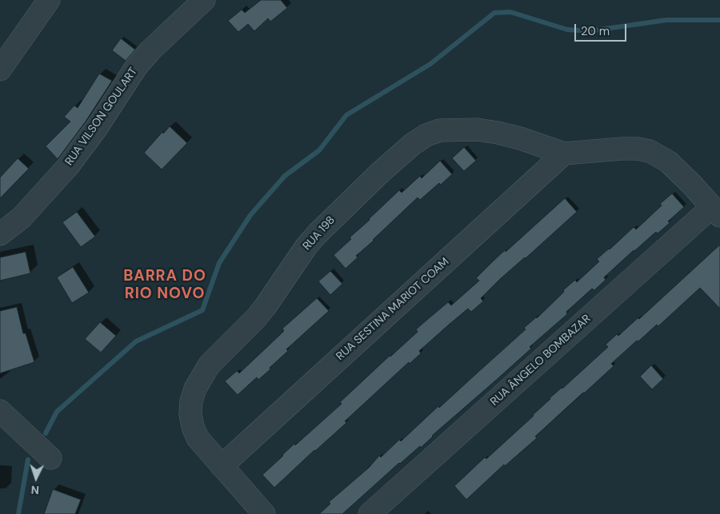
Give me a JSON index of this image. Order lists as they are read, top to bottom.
{
  "streets": {
    "street": [
      "RUA VILSON GOULART",
      "RUA 198",
      "RUA SESTINA MARIOT COAM",
      "RUA ÂNGELO BOMBAZAR"
    ]
  },
  "crossings": [
    ["RUA 198", "RUA SESTINA MARIOT COAM"]
  ],
  "districts": ["BARRA DO RIO NOVO"],
  "scale_bar": "20 m",
  "north": "bottom"
}
